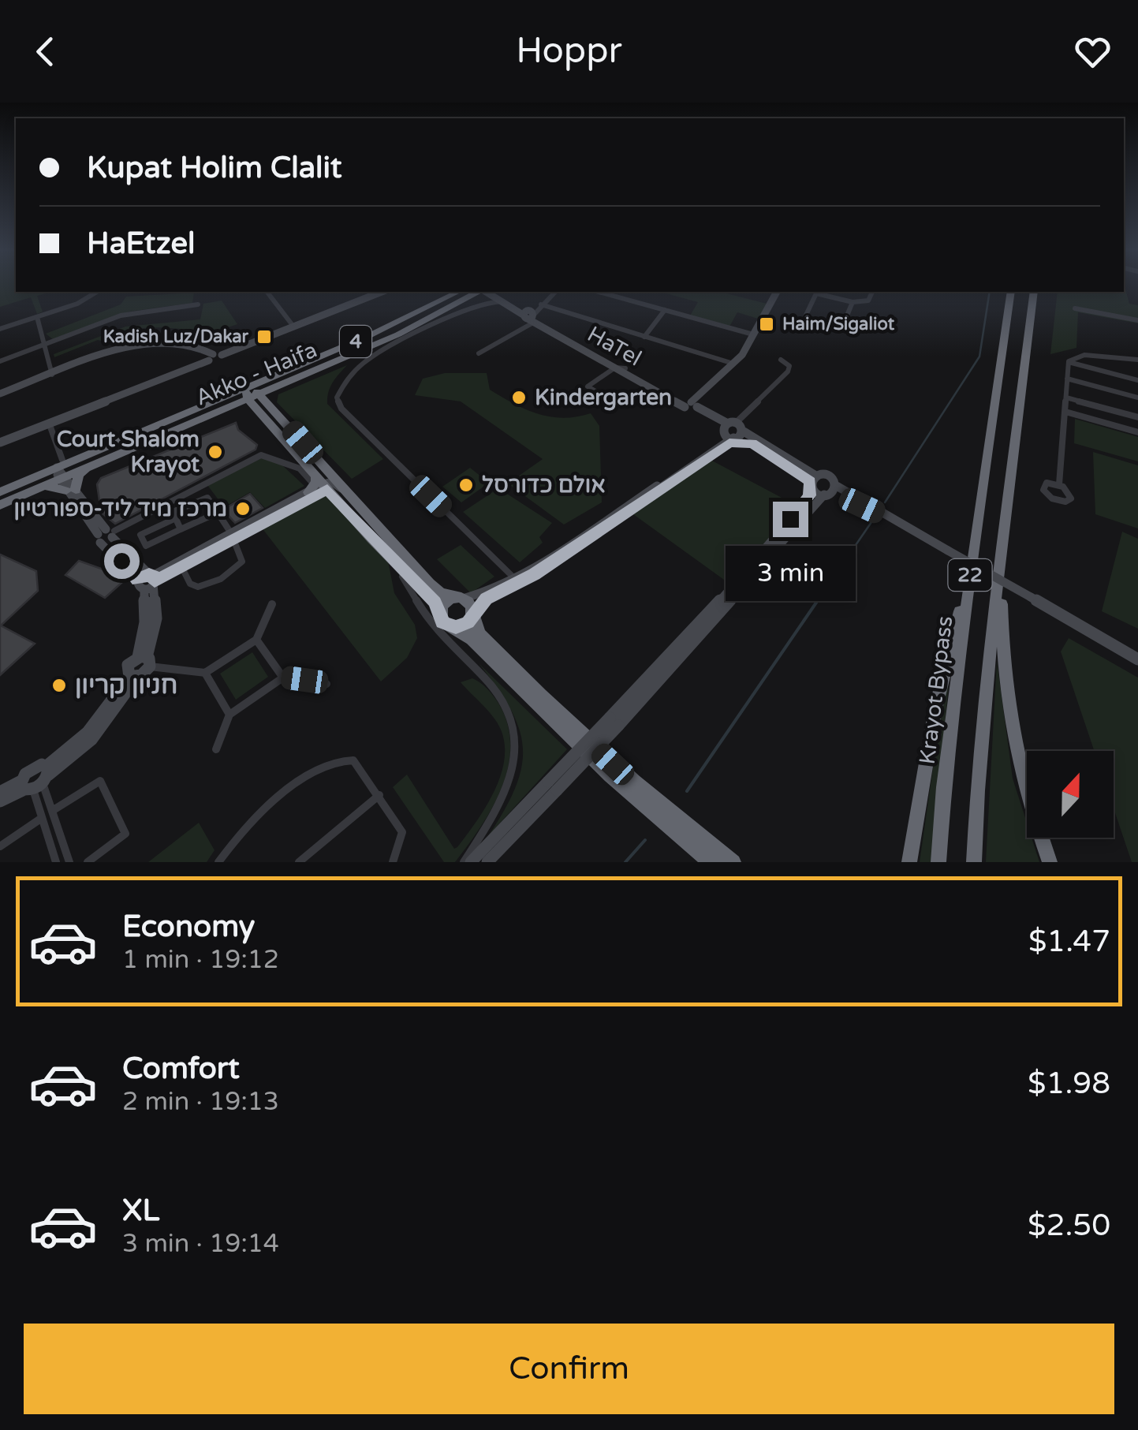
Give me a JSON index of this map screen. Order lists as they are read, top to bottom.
{
  "streets": {
    "highway": [
      "4",
      "Akko - Haifa",
      "22",
      "Krayot Bypass"
    ],
    "street": ["HaTel"]
  },
  "crossings": [
    ["HaTel", "Akko - Haifa"]
  ],
  "places": {
    "transit": ["Haim/Sigaliot", "Kadish Luz/Dakar"],
    "other": [
      "Kindergarten",
      "Court Shalom Krayot",
      "אולם כדורסל",
      "מרכז מיד ליד-ספורטיון",
      "חניון קריון"
    ]
  },
  "north": "top",
  "page": {
    "header": "Hoppr",
    "banner": ["Kupat Holim Clalit", "HaEtzel"],
    "bubble": "3 min",
    "list": [
      {
        "name": "Economy",
        "note": "1 min · 19:12",
        "value": "$1.47"
      },
      {
        "name": "Comfort",
        "note": "2 min · 19:13",
        "value": "$1.98"
      },
      {
        "name": "XL",
        "note": "3 min · 19:14",
        "value": "$2.50"
      }
    ],
    "buttons": "Confirm"
  }
}
